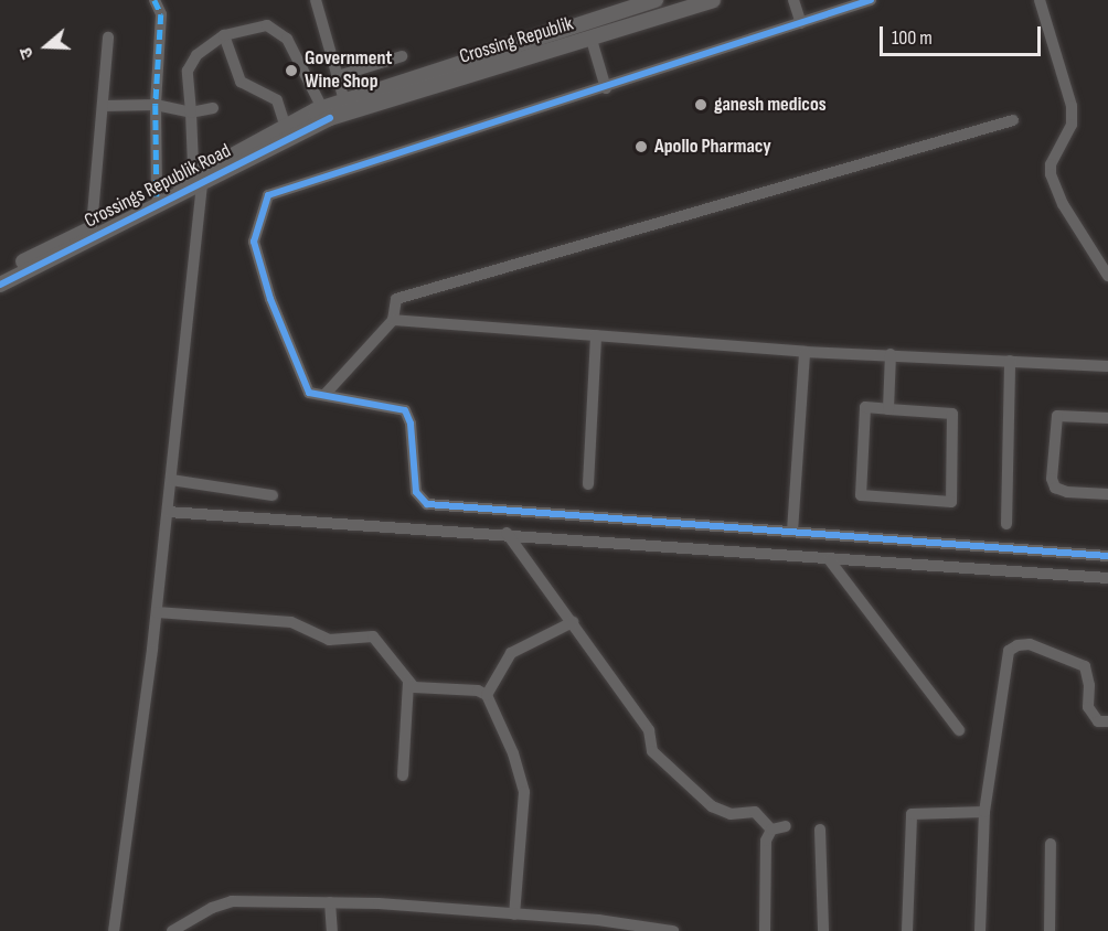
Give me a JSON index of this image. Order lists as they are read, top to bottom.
{
  "streets": {
    "street": ["Crossing Republik", "Crossings Republik Road"]
  },
  "crossings": [
    ["Crossing Republik", "Crossings Republik Road"]
  ],
  "places": ["Government Wine Shop", "ganesh medicos", "Apollo Pharmacy"],
  "scale_bar": "100 m",
  "north": "left"
}
